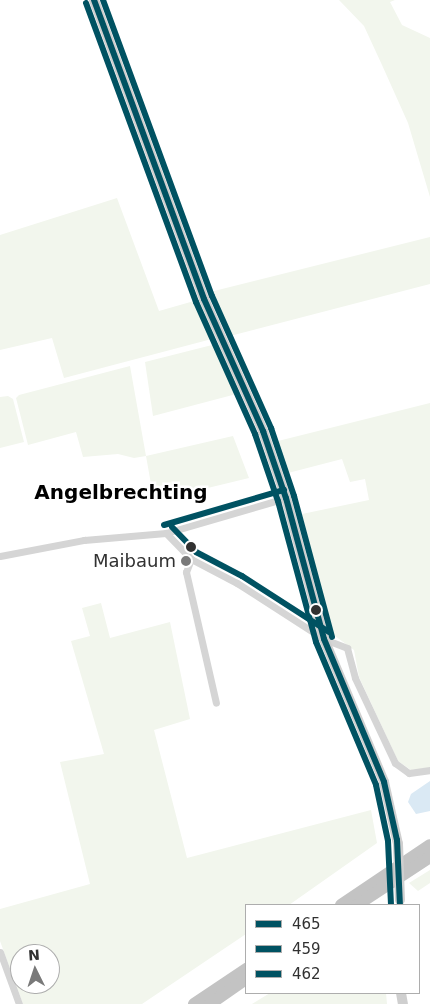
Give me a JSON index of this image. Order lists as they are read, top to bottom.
{
  "districts": ["Angelbrechting"],
  "places": ["Maibaum"],
  "lines": ["transit line 465", "transit line 462", "transit line 459"],
  "legend": ["465", "459", "462"],
  "north": "top"
}
